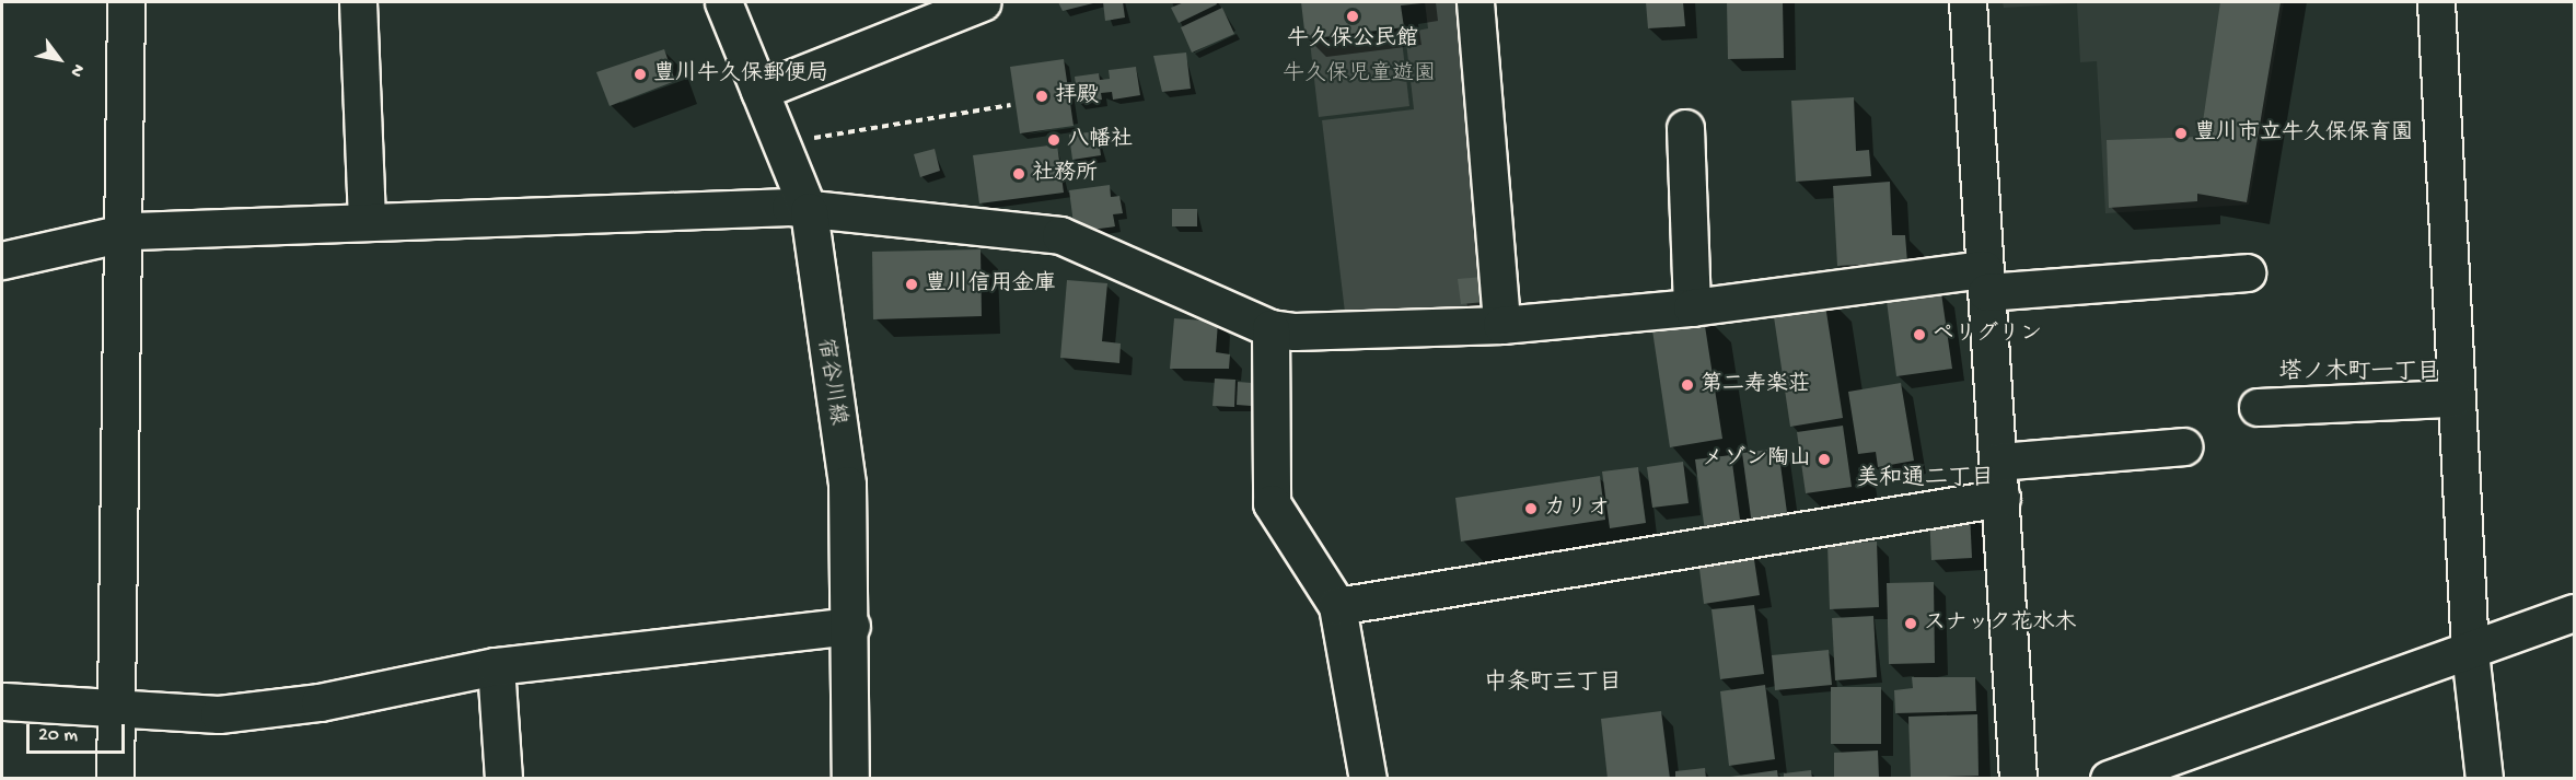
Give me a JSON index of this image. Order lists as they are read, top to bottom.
{
  "streets": {
    "street": ["宿谷川線"]
  },
  "districts": ["塔ノ木町一丁目", "美和通二丁目", "中条町三丁目"],
  "parks": ["牛久保児童遊園"],
  "places": [
    "牛久保公民館",
    "豊川牛久保郵便局",
    "拝殿",
    "豊川市立牛久保保育園",
    "八幡社",
    "社務所",
    "豊川信用金庫",
    "ペリグリン",
    "第二寿楽荘",
    "メゾン陶山",
    "カリオ",
    "スナック花水木"
  ],
  "scale_bar": "20 m",
  "north": "bottom right"
}
